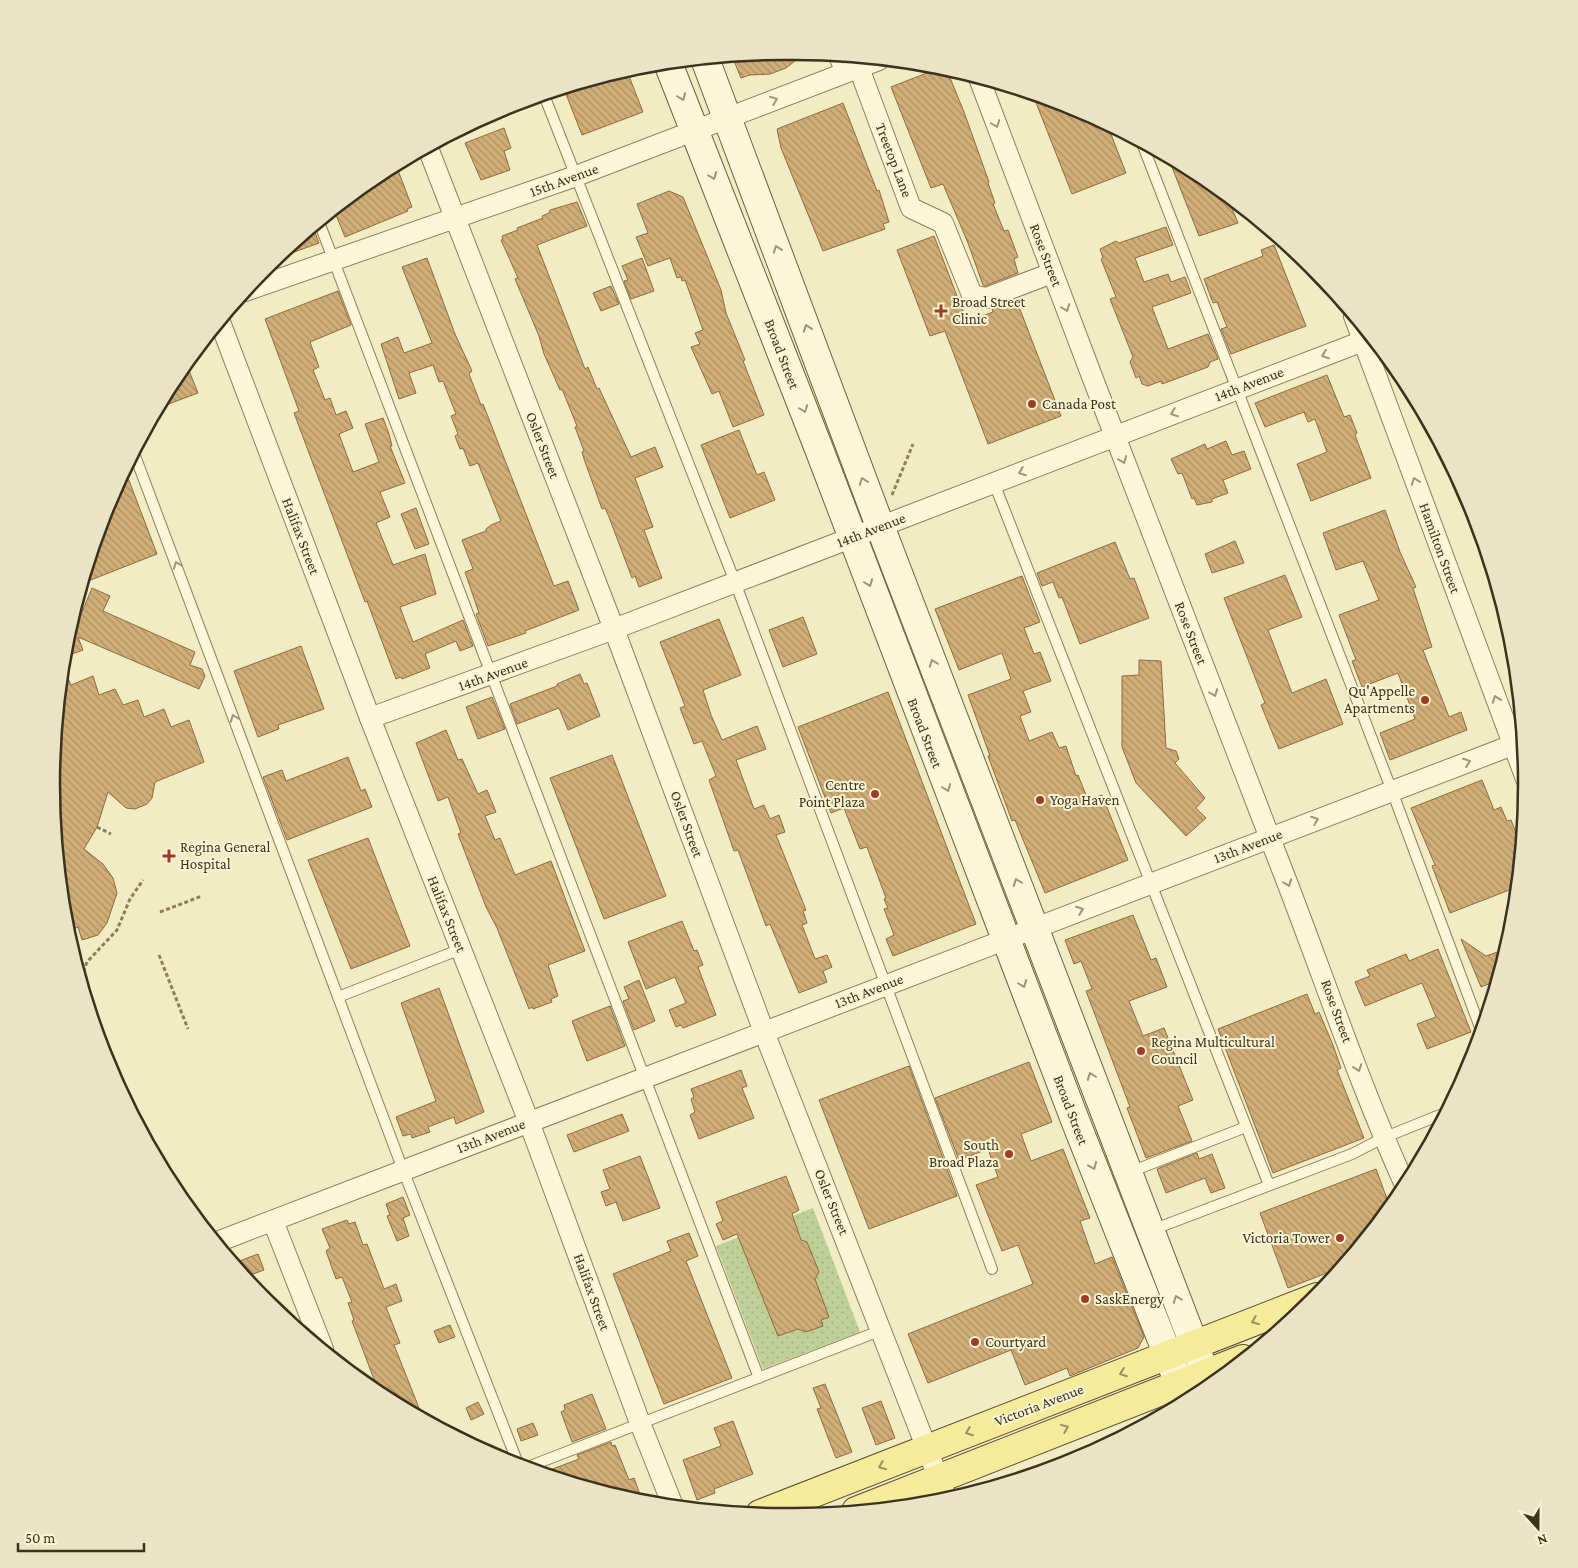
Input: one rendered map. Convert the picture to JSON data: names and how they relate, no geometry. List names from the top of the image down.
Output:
{
  "streets": {
    "main road": ["Broad Street", "Victoria Avenue"],
    "street": [
      "Treetop Lane",
      "15th Avenue",
      "Rose Street",
      "14th Avenue",
      "Osler Street",
      "Halifax Street",
      "Hamilton Street",
      "13th Avenue"
    ]
  },
  "crossings": [
    ["Treetop Lane", "15th Avenue"],
    ["Treetop Lane", "Rose Street"],
    ["15th Avenue", "Broad Street"],
    ["15th Avenue", "Osler Street"],
    ["Rose Street", "14th Avenue"],
    ["Rose Street", "13th Avenue"],
    ["Broad Street", "14th Avenue"],
    ["Broad Street", "13th Avenue"],
    ["Broad Street", "Victoria Avenue"],
    ["14th Avenue", "Osler Street"],
    ["14th Avenue", "Halifax Street"],
    ["Osler Street", "13th Avenue"],
    ["Osler Street", "Victoria Avenue"],
    ["Halifax Street", "13th Avenue"]
  ],
  "one_way": ["Rose Street", "14th Avenue", "Hamilton Street"],
  "places": {
    "health": ["Broad Street Clinic", "Regina General Hospital"],
    "other": [
      "Canada Post",
      "Qu'Appelle Apartments",
      "Centre Point Plaza",
      "Yoga Haven",
      "Regina Multicultural Council",
      "South Broad Plaza",
      "Victoria Tower",
      "SaskEnergy",
      "Courtyard"
    ]
  },
  "scale_bar": "50 m",
  "north": "bottom"
}
